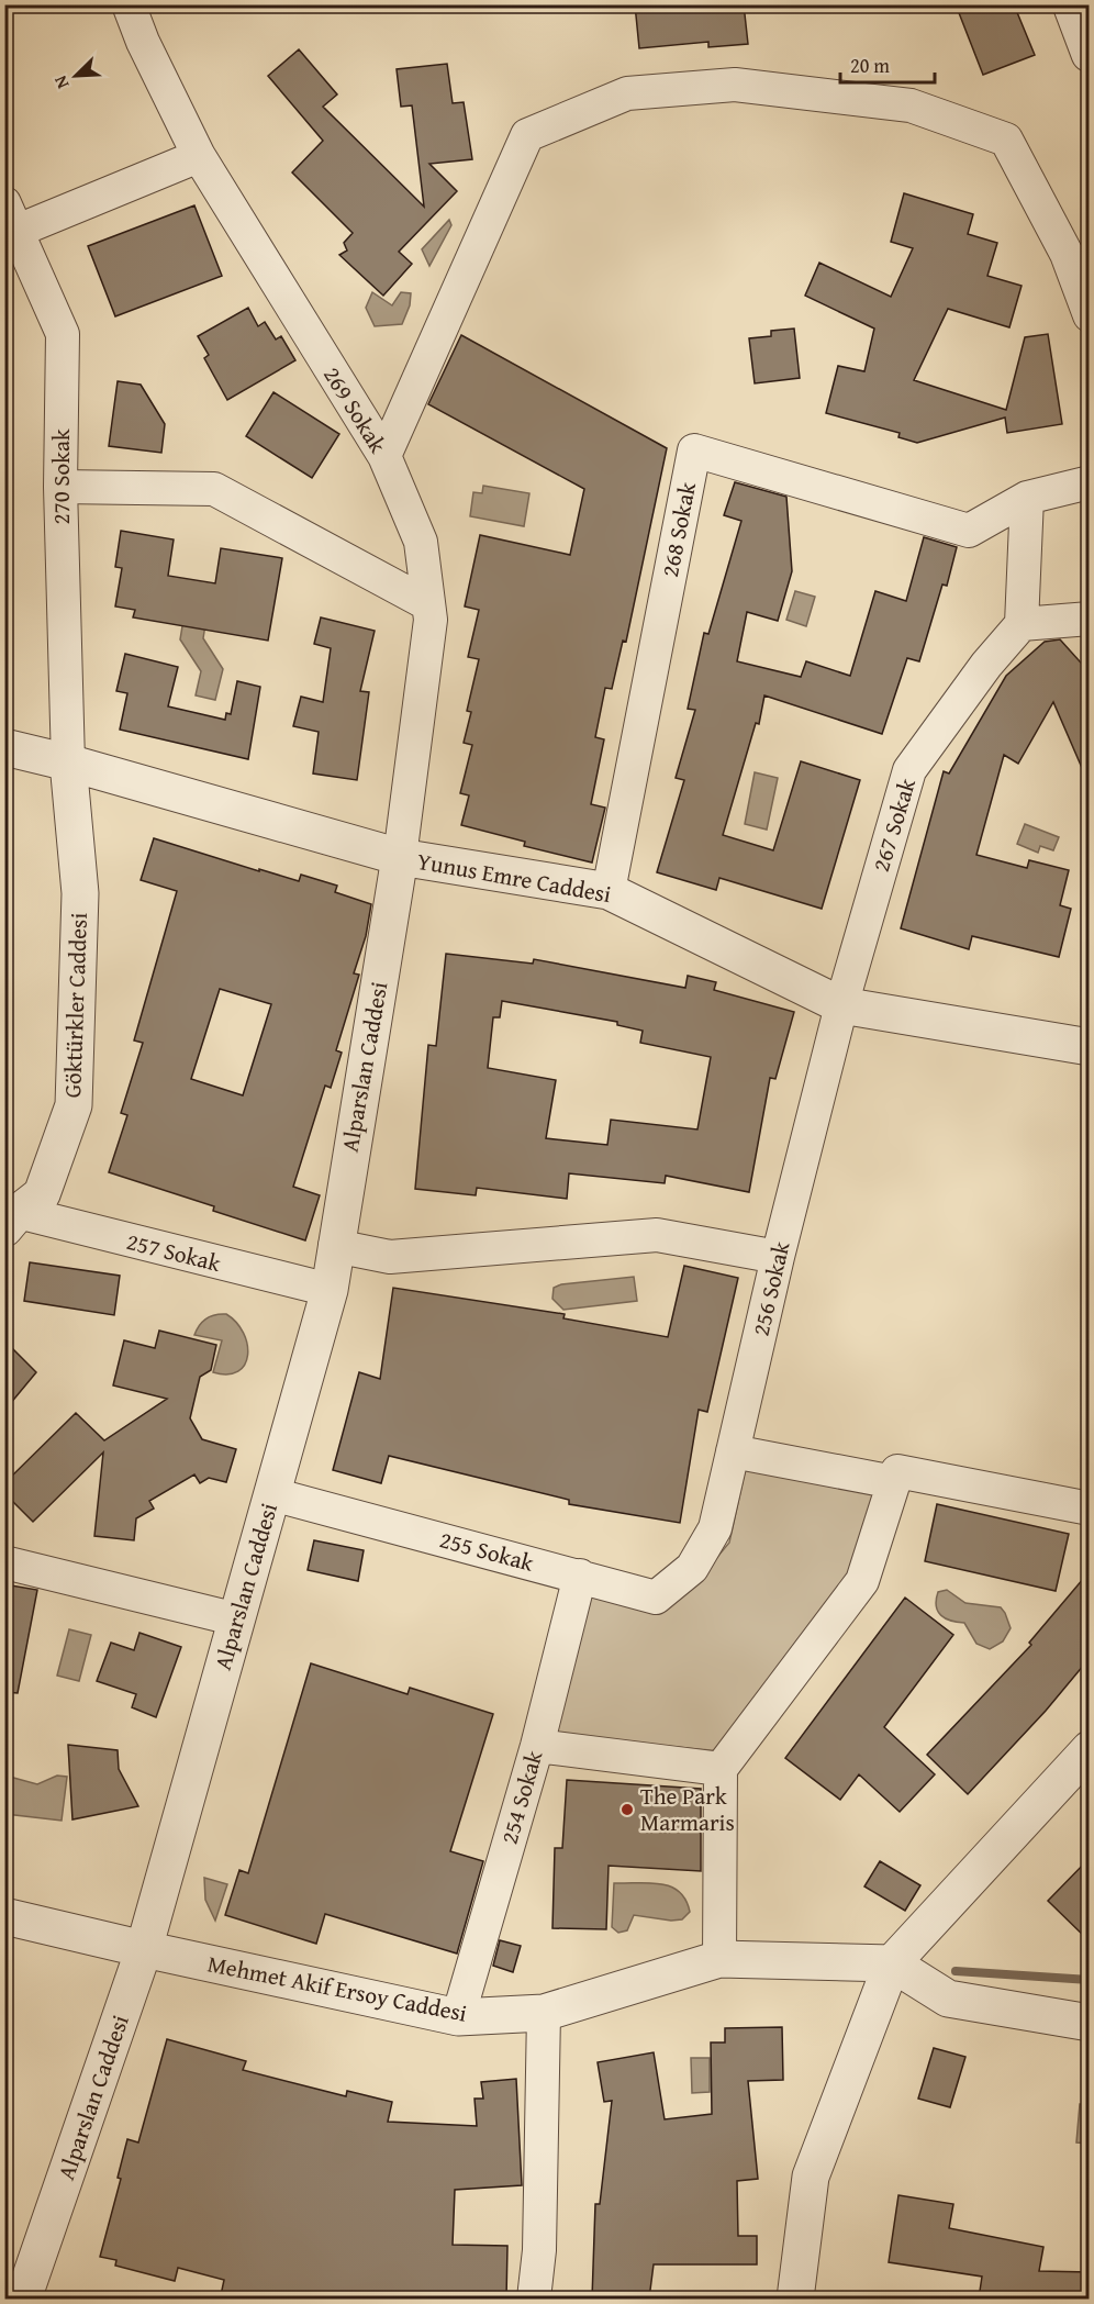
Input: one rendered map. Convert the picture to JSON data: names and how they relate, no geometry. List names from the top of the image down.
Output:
{
  "streets": {
    "street": [
      "269 Sokak",
      "270 Sokak",
      "268 Sokak",
      "267 Sokak",
      "Yunus Emre Caddesi",
      "Göktürkler Caddesi",
      "Alparslan Caddesi",
      "257 Sokak",
      "256 Sokak",
      "255 Sokak",
      "254 Sokak",
      "Mehmet Akif Ersoy Caddesi"
    ]
  },
  "crossings": [
    ["269 Sokak", "Yunus Emre Caddesi"],
    ["269 Sokak", "Alparslan Caddesi"],
    ["270 Sokak", "Yunus Emre Caddesi"],
    ["270 Sokak", "Göktürkler Caddesi"],
    ["268 Sokak", "Yunus Emre Caddesi"],
    ["267 Sokak", "Yunus Emre Caddesi"],
    ["267 Sokak", "256 Sokak"],
    ["Yunus Emre Caddesi", "Göktürkler Caddesi"],
    ["Yunus Emre Caddesi", "Alparslan Caddesi"],
    ["Yunus Emre Caddesi", "256 Sokak"],
    ["Göktürkler Caddesi", "257 Sokak"],
    ["Alparslan Caddesi", "257 Sokak"],
    ["Alparslan Caddesi", "255 Sokak"],
    ["Alparslan Caddesi", "Mehmet Akif Ersoy Caddesi"],
    ["256 Sokak", "255 Sokak"],
    ["255 Sokak", "254 Sokak"],
    ["254 Sokak", "Mehmet Akif Ersoy Caddesi"]
  ],
  "places": ["The Park Marmaris"],
  "scale_bar": "20 m",
  "north": "bottom left"
}
